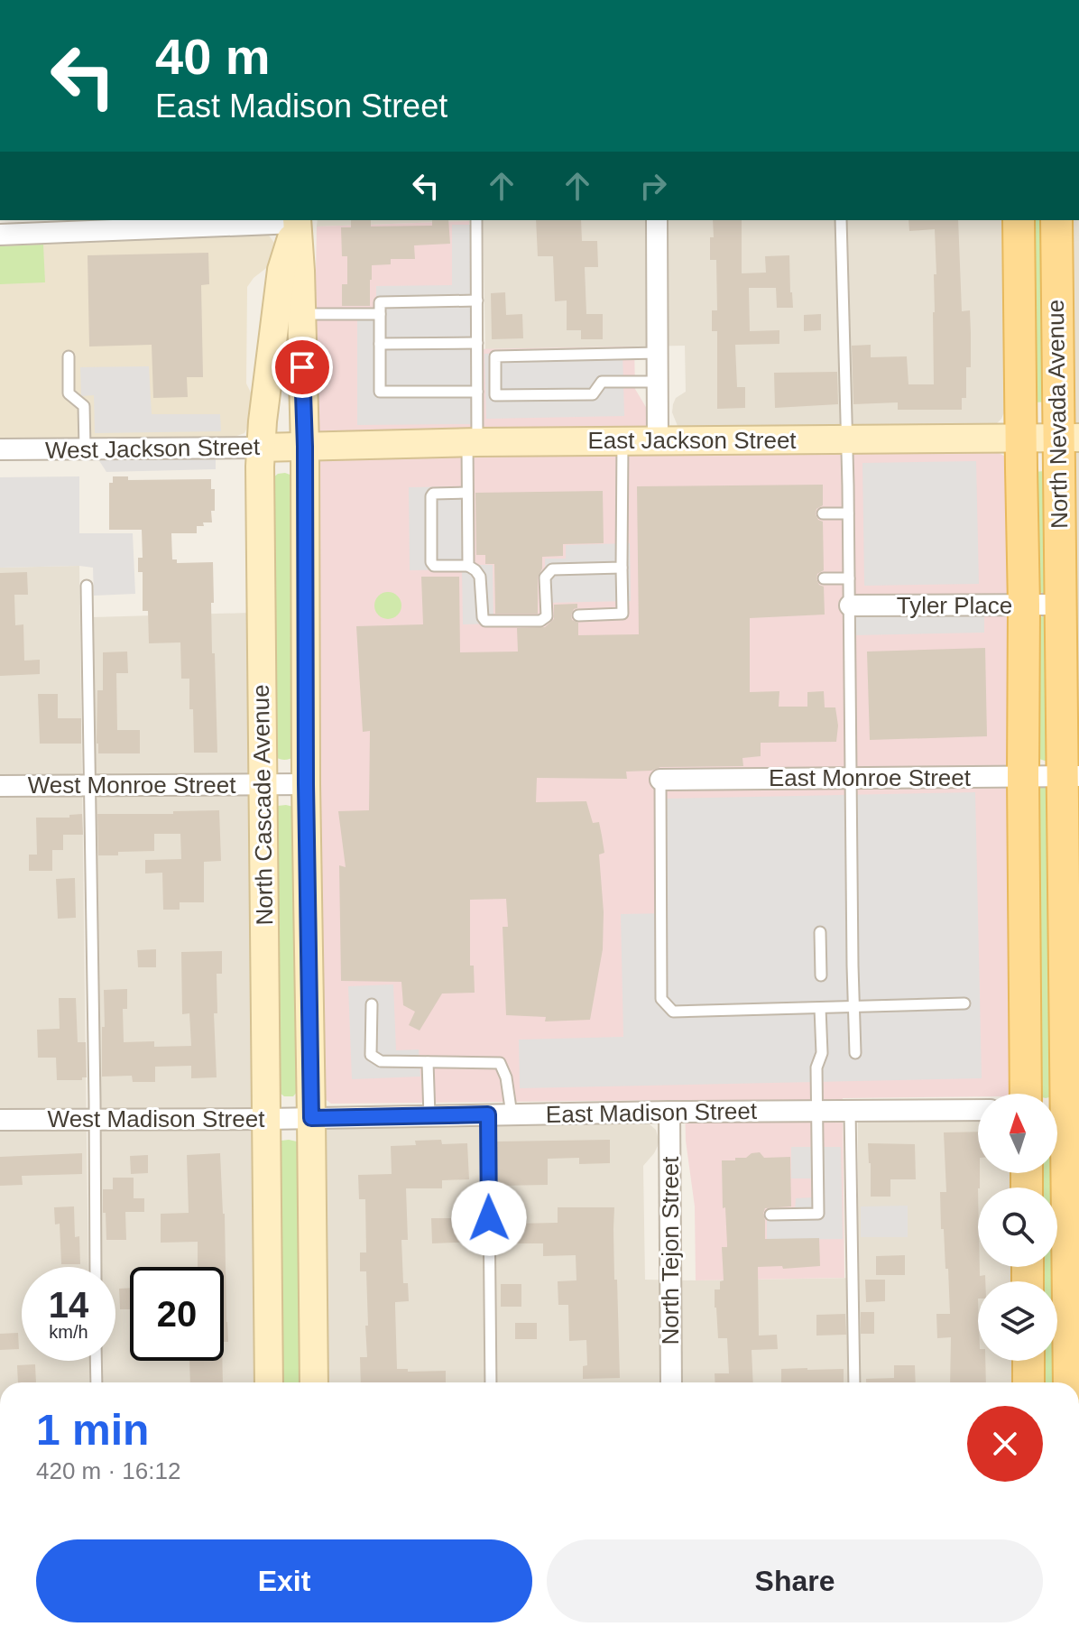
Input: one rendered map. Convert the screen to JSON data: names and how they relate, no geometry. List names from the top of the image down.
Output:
{
  "streets": {
    "main road": [
      "North Nevada Avenue",
      "East Jackson Street",
      "West Jackson Street",
      "North Cascade Avenue"
    ],
    "street": [
      "Tyler Place",
      "East Monroe Street",
      "West Monroe Street",
      "East Madison Street",
      "West Madison Street",
      "North Tejon Street"
    ]
  },
  "crossings": [
    ["North Nevada Avenue", "East Jackson Street"],
    ["North Nevada Avenue", "Tyler Place"],
    ["North Nevada Avenue", "East Monroe Street"],
    ["East Jackson Street", "West Jackson Street"],
    ["East Jackson Street", "North Cascade Avenue"],
    ["West Jackson Street", "North Cascade Avenue"],
    ["West Monroe Street", "North Cascade Avenue"],
    ["North Cascade Avenue", "East Madison Street"],
    ["North Cascade Avenue", "West Madison Street"],
    ["East Madison Street", "West Madison Street"],
    ["East Madison Street", "North Tejon Street"]
  ],
  "north": "top",
  "page": {
    "turn": ["40 m", "East Madison Street"],
    "speed": "14 km/h",
    "limit": "20",
    "heading": ["1 min", "420 m · 16:12"],
    "buttons": ["Exit", "Share"]
  }
}
